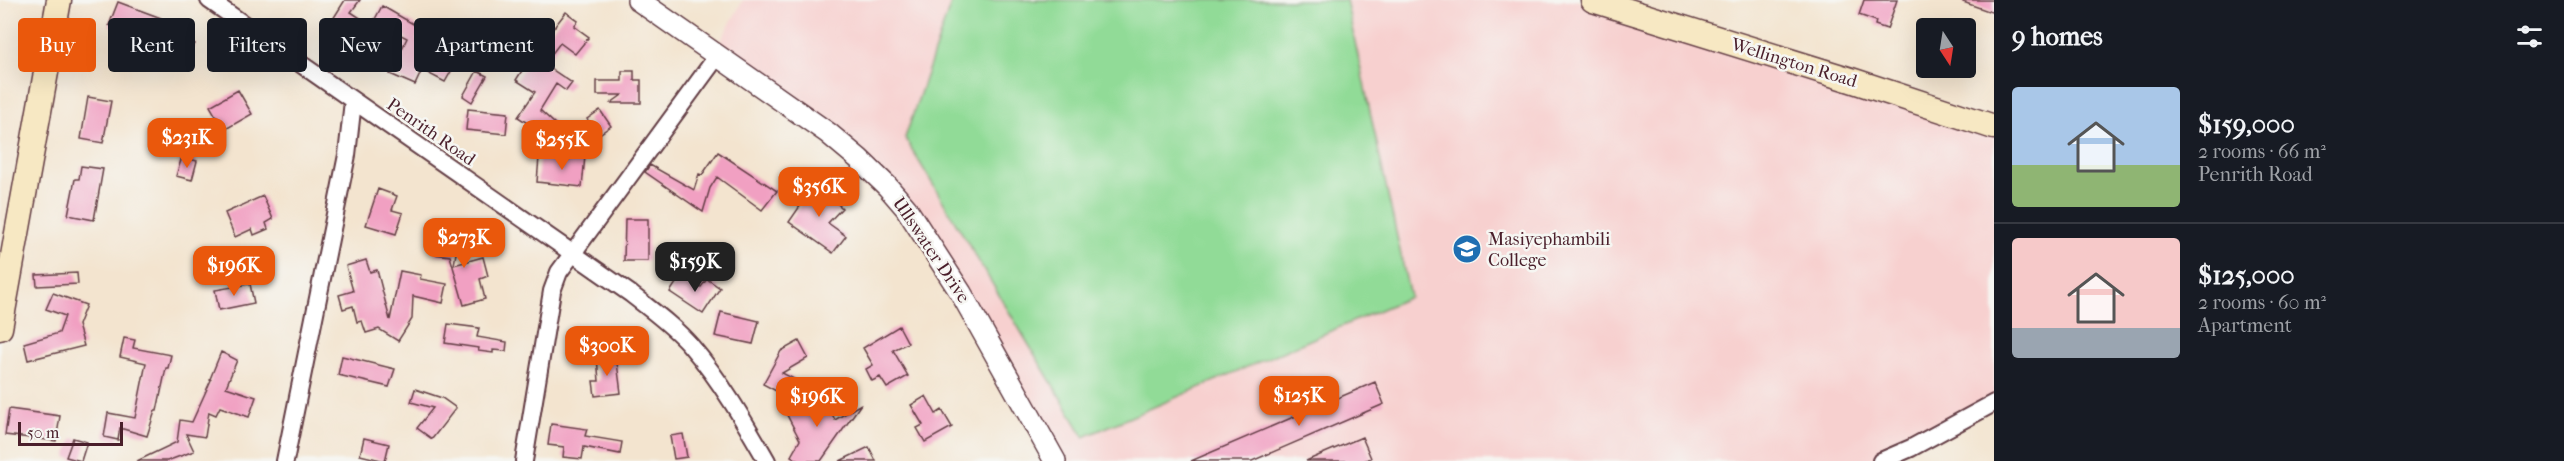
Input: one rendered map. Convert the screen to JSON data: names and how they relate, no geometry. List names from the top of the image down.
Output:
{
  "streets": {
    "main road": ["Wellington Road"],
    "street": ["Penrith Road", "Ullswater Drive"]
  },
  "places": {
    "school or university": ["Masiyephambili College"]
  },
  "scale_bar": "50 m",
  "north": "bottom",
  "page": {
    "heading": "9 homes",
    "chip": [
      "Buy",
      "Rent",
      "Filters",
      "New",
      "Apartment"
    ],
    "list": [
      {
        "name": "$159,000",
        "note": "2 rooms · 66 m² · Penrith Road"
      },
      {
        "name": "$125,000",
        "note": "2 rooms · 60 m² · Apartment"
      }
    ],
    "price": [
      "$231K",
      "$255K",
      "$356K",
      "$273K",
      "$159K",
      "$196K",
      "$300K",
      "$125K",
      "$196K"
    ],
    "scale": "50 m"
  }
}
